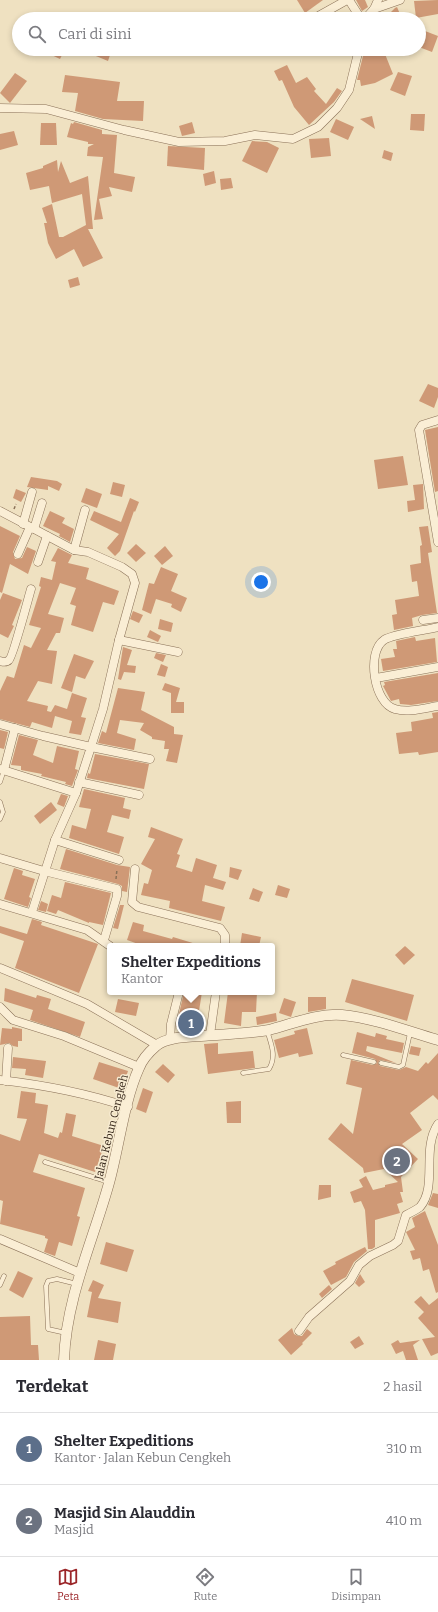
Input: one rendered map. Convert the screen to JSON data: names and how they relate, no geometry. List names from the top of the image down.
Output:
{
  "streets": {
    "street": ["Jalan Kebun Cengkeh"]
  },
  "page": {
    "search": "Cari di sini",
    "popup": ["Shelter Expeditions", "Kantor"],
    "pins": ["1", "2"],
    "heading": ["Terdekat", "2 hasil"],
    "list": [
      {
        "mark": "1",
        "name": "Shelter Expeditions",
        "note": "Kantor · Jalan Kebun Cengkeh",
        "value": "310 m"
      },
      {
        "mark": "2",
        "name": "Masjid Sin Alauddin",
        "note": "Masjid",
        "value": "410 m"
      }
    ],
    "nav": ["Peta", "Rute", "Disimpan"]
  }
}
